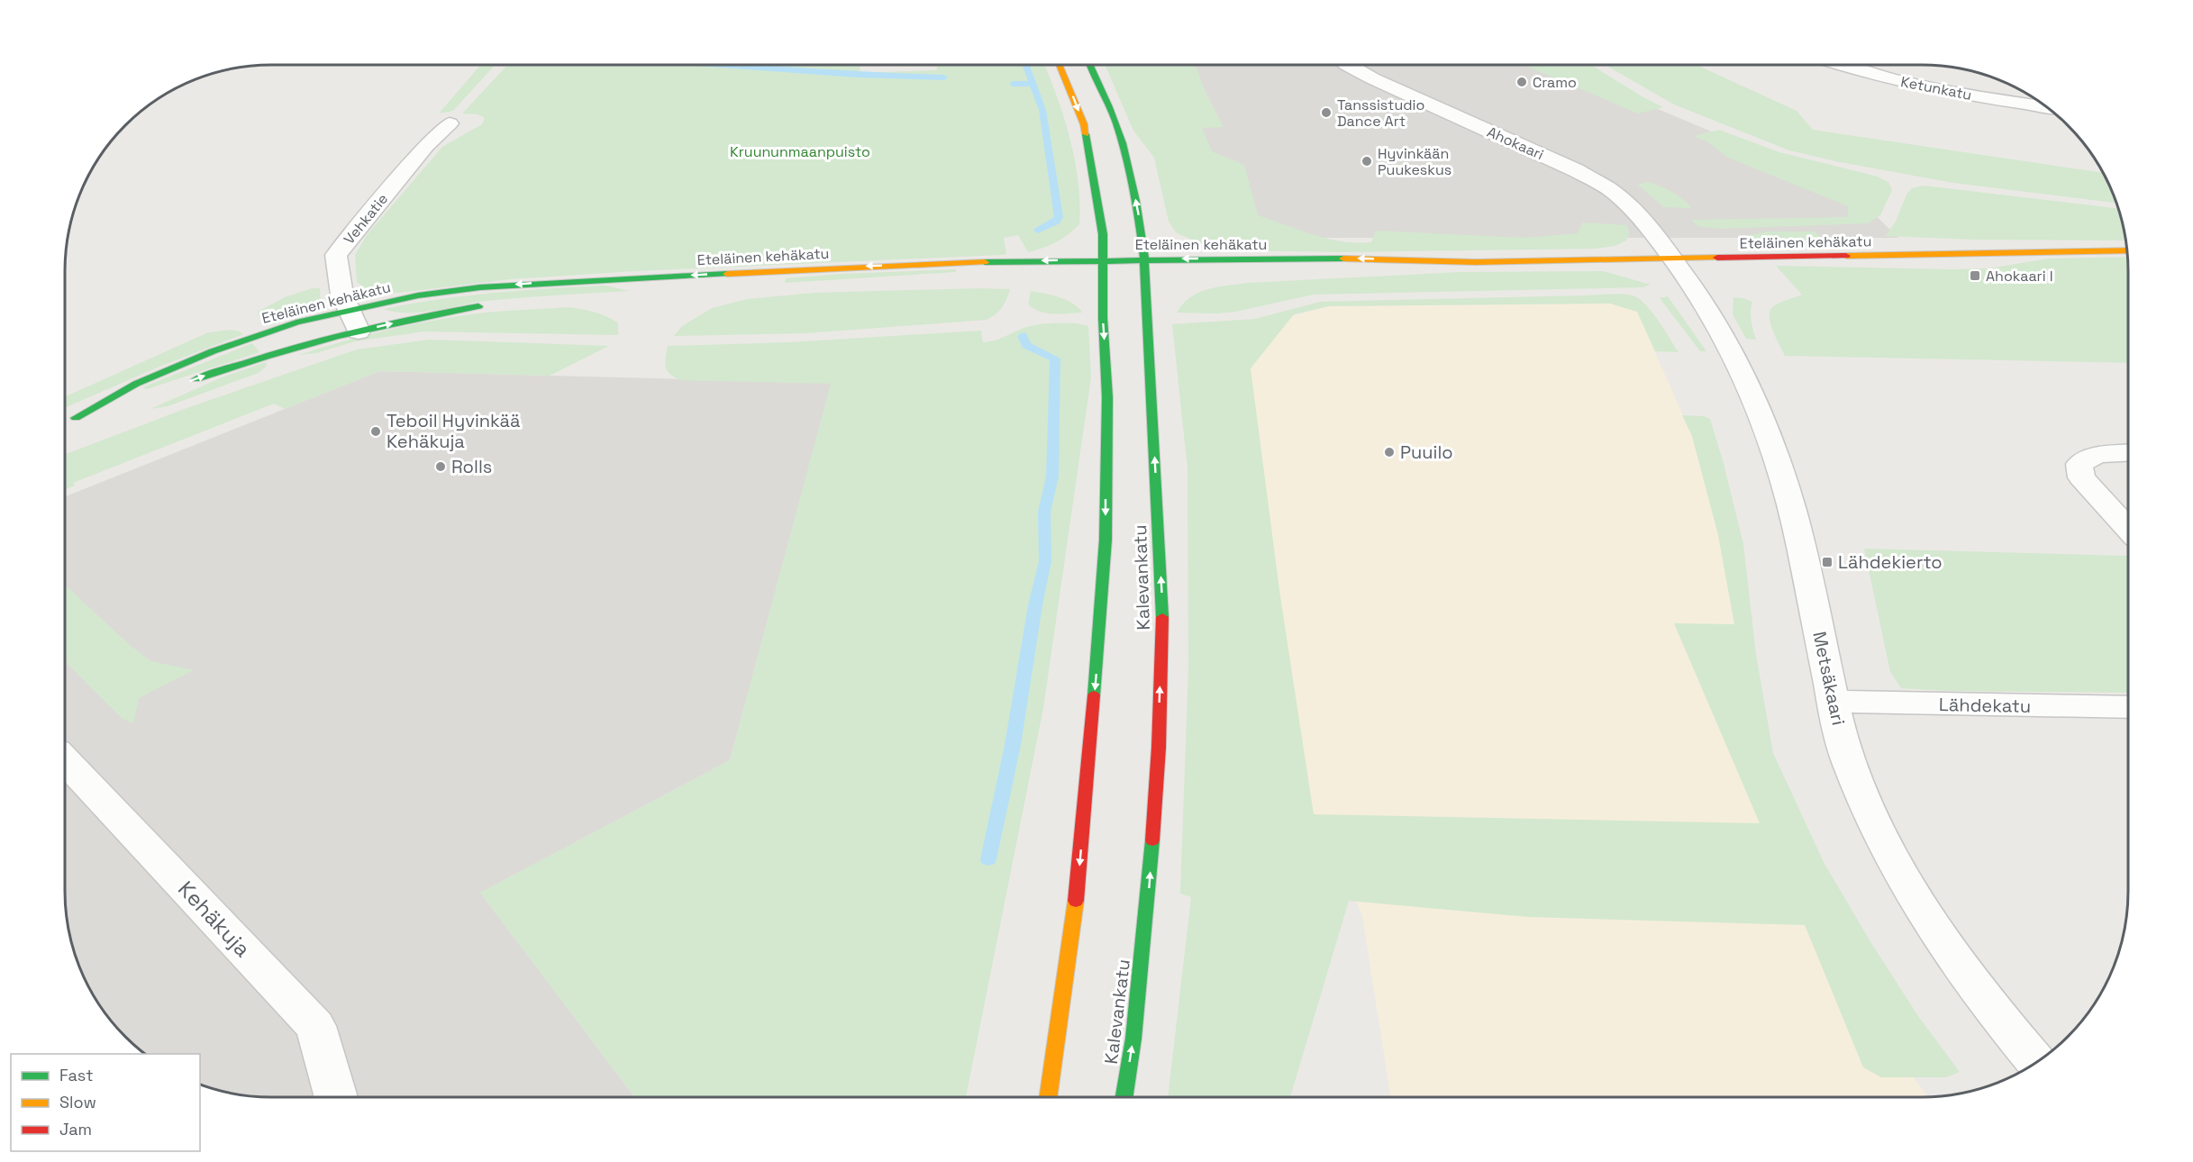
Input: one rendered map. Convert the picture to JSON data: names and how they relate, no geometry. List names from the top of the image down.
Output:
{
  "streets": {
    "main road": ["Eteläinen kehäkatu", "Kalevankatu"],
    "street": [
      "Ketunkatu",
      "Ahokaari",
      "Vehkatie",
      "Metsäkaari",
      "Lähdekatu",
      "Kehäkuja"
    ]
  },
  "crossings": [
    ["Ahokaari", "Eteläinen kehäkatu"],
    ["Ahokaari", "Metsäkaari"],
    ["Vehkatie", "Eteläinen kehäkatu"],
    ["Eteläinen kehäkatu", "Kalevankatu"],
    ["Eteläinen kehäkatu", "Metsäkaari"],
    ["Metsäkaari", "Lähdekatu"]
  ],
  "one_way": ["Eteläinen kehäkatu"],
  "parks": ["Kruununmaanpuisto"],
  "places": {
    "other": [
      "Cramo",
      "Tanssistudio Dance Art",
      "Hyvinkään Puukeskus",
      "Teboil Hyvinkää Kehäkuja",
      "Puuilo",
      "Rolls"
    ],
    "transit": ["Ahokaari I", "Lähdekierto"]
  },
  "legend": ["Fast", "Slow", "Jam"]
}
